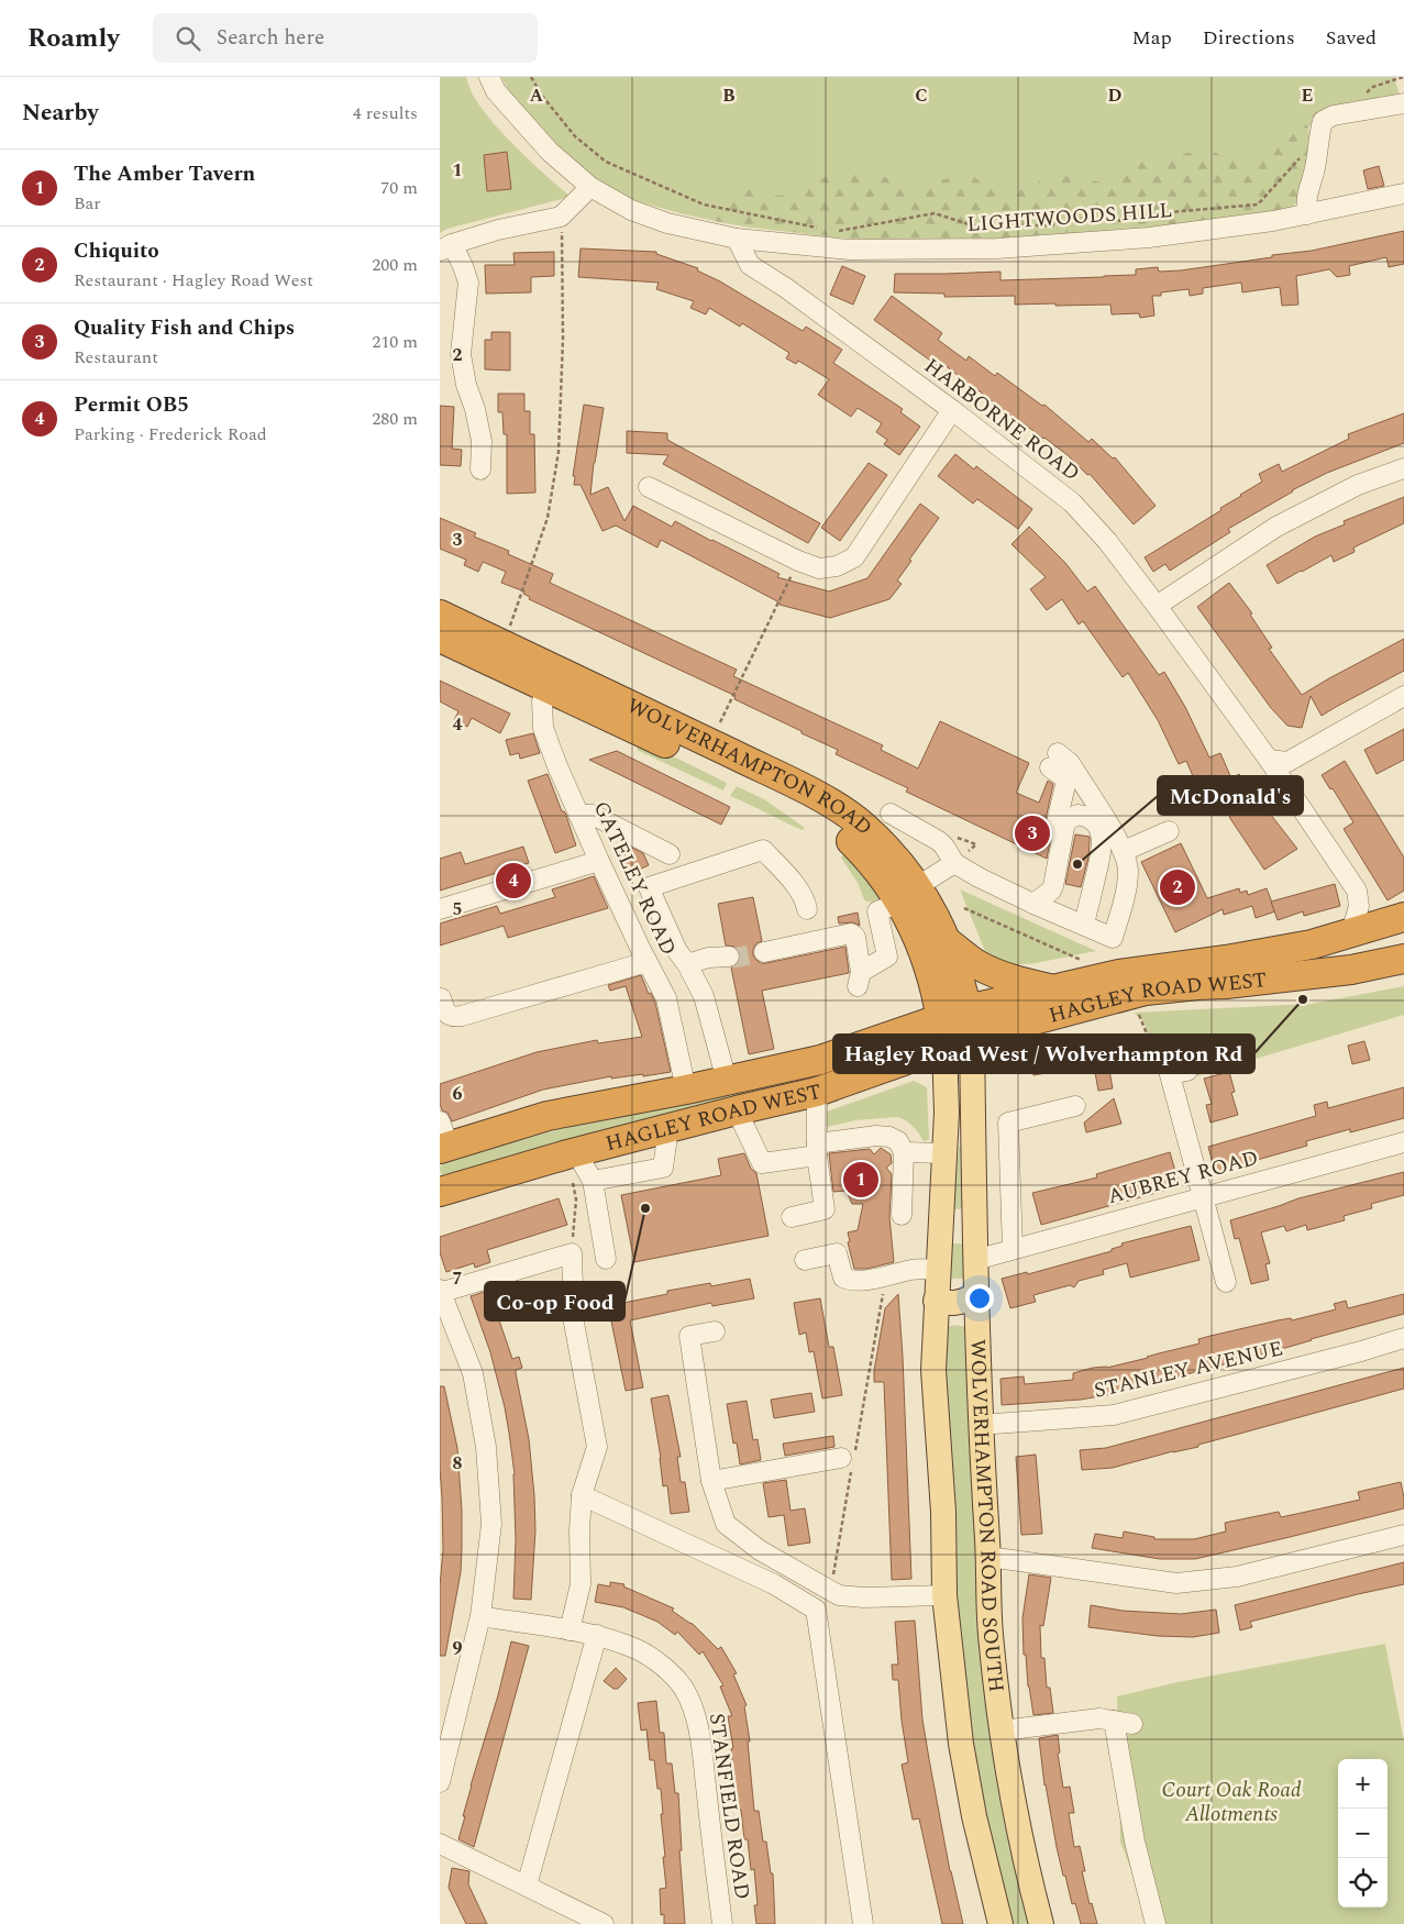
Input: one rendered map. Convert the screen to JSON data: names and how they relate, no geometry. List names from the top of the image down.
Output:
{
  "streets": {
    "highway": ["WOLVERHAMPTON ROAD", "HAGLEY ROAD WEST"],
    "main road": ["WOLVERHAMPTON ROAD SOUTH"],
    "street": [
      "LIGHTWOODS HILL",
      "HARBORNE ROAD",
      "GATELEY ROAD",
      "AUBREY ROAD",
      "STANLEY AVENUE",
      "STANFIELD ROAD"
    ]
  },
  "crossings": [
    ["LIGHTWOODS HILL", "HARBORNE ROAD"],
    ["HARBORNE ROAD", "HAGLEY ROAD WEST"],
    ["WOLVERHAMPTON ROAD", "GATELEY ROAD"],
    ["WOLVERHAMPTON ROAD", "HAGLEY ROAD WEST"],
    ["GATELEY ROAD", "HAGLEY ROAD WEST"],
    ["HAGLEY ROAD WEST", "WOLVERHAMPTON ROAD SOUTH"],
    ["AUBREY ROAD", "WOLVERHAMPTON ROAD SOUTH"],
    ["STANLEY AVENUE", "WOLVERHAMPTON ROAD SOUTH"]
  ],
  "parks": ["Court Oak Road Allotments"],
  "places": ["McDonald's", "Hagley Road West / Wolverhampton Rd", "Co-op Food"],
  "page": {
    "header": "Roamly",
    "search": "Search here",
    "nav": ["Map", "Directions", "Saved"],
    "heading": ["Nearby", "4 results"],
    "list": [
      {
        "mark": "1",
        "name": "The Amber Tavern",
        "note": "Bar",
        "value": "70 m"
      },
      {
        "mark": "2",
        "name": "Chiquito",
        "note": "Restaurant · Hagley Road West",
        "value": "200 m"
      },
      {
        "mark": "3",
        "name": "Quality Fish and Chips",
        "note": "Restaurant",
        "value": "210 m"
      },
      {
        "mark": "4",
        "name": "Permit OB5",
        "note": "Parking · Frederick Road",
        "value": "280 m"
      }
    ],
    "pins": [
      "3",
      "4",
      "2",
      "1"
    ],
    "map_buttons": ["+", "−"]
  },
  "grid": {
    "columns": [
      "A",
      "B",
      "C",
      "D",
      "E"
    ],
    "rows": [
      "1",
      "2",
      "3",
      "4",
      "5",
      "6",
      "7",
      "8",
      "9"
    ]
  }
}
